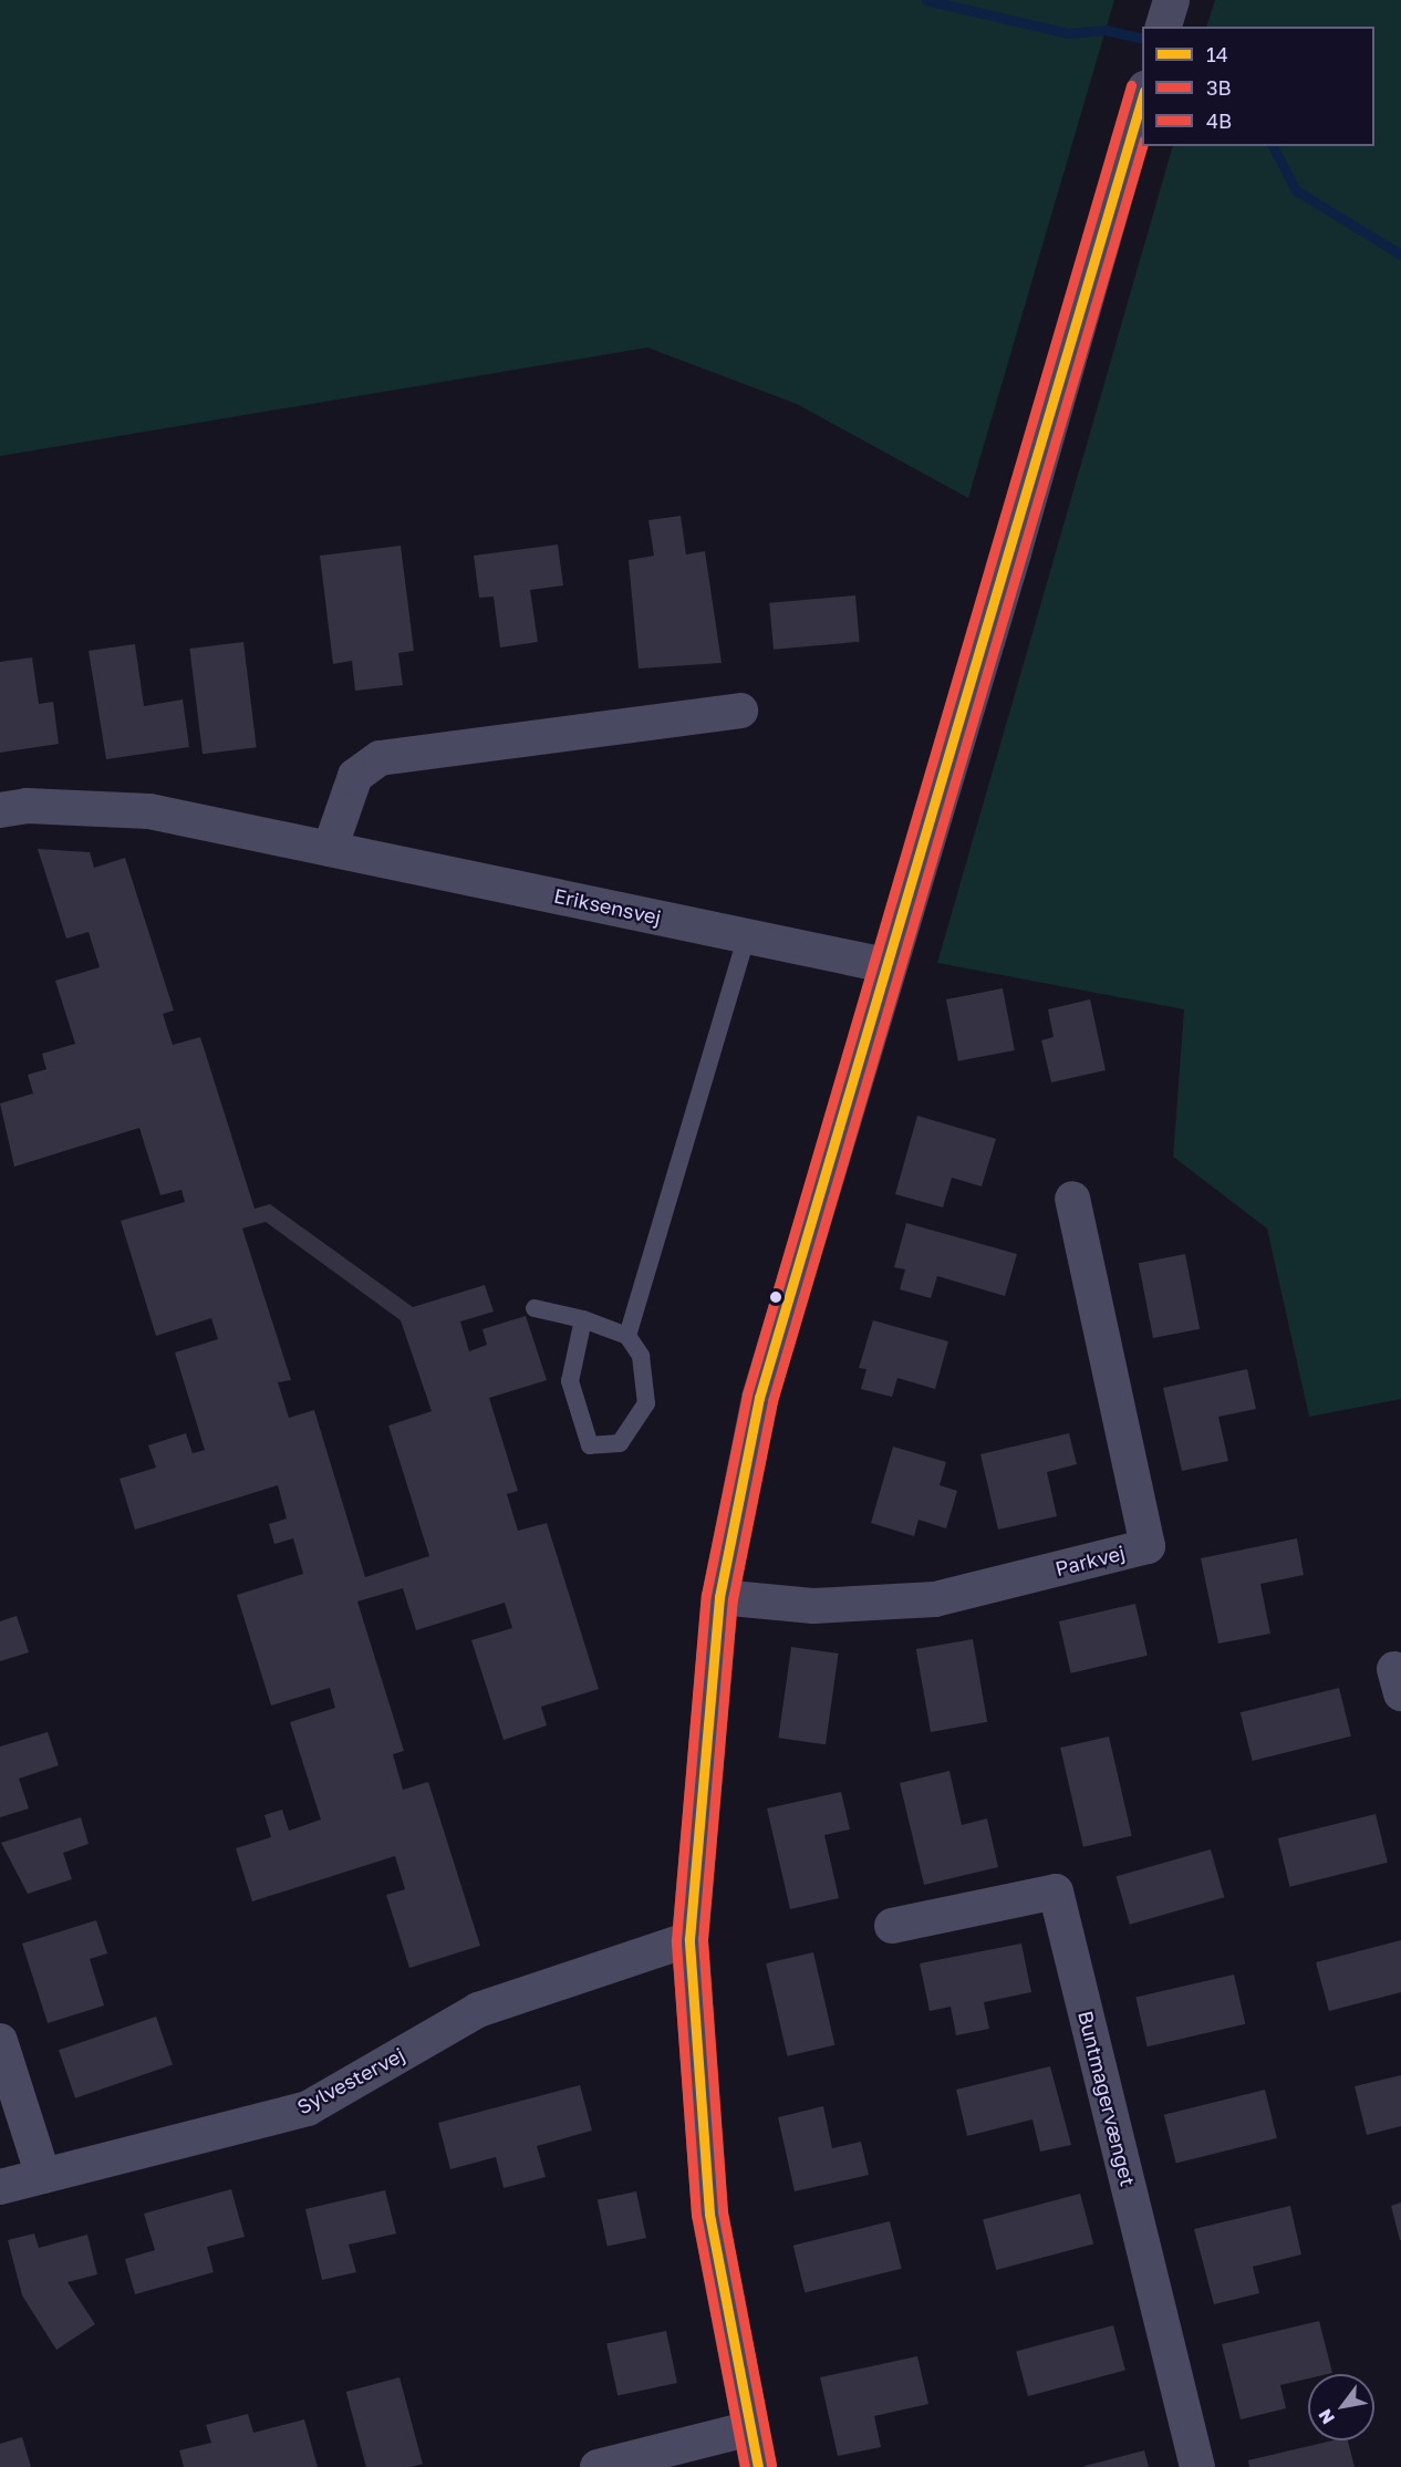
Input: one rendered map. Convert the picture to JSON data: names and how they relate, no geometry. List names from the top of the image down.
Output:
{
  "streets": {
    "street": [
      "Eriksensvej",
      "Parkvej",
      "Sylvestervej",
      "Buntmagervænget"
    ]
  },
  "lines": ["transit line 4B", "transit line 14", "transit line 3B"],
  "legend": ["14", "3B", "4B"],
  "north": "bottom left"
}
